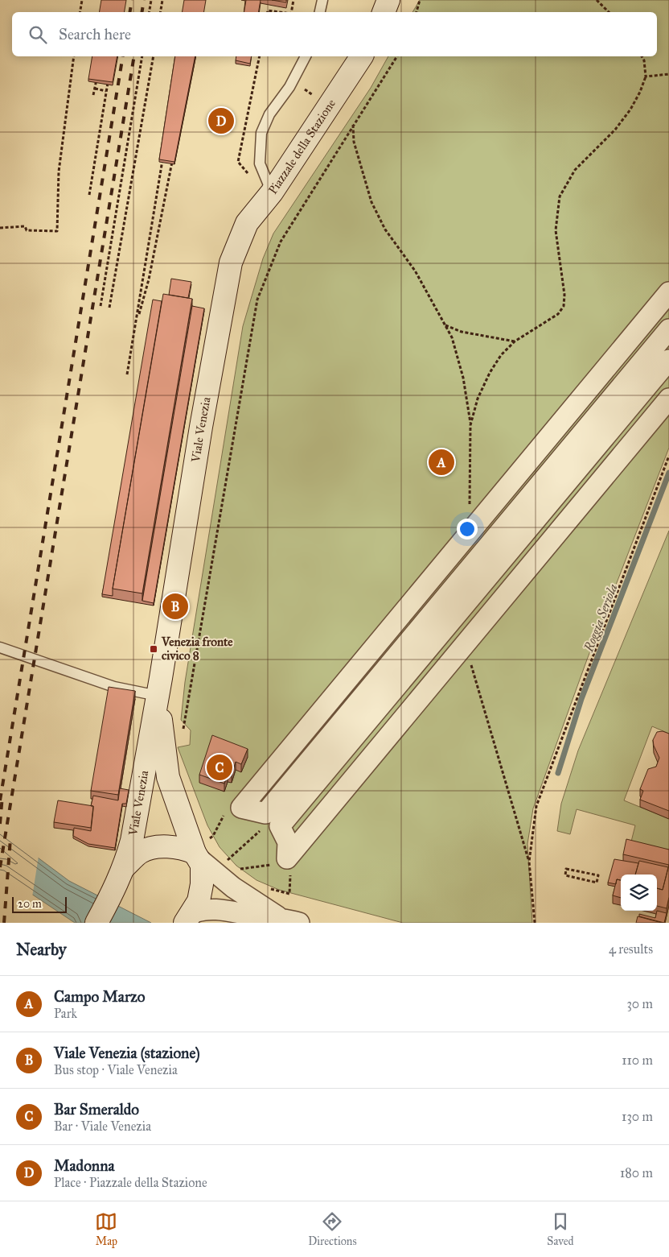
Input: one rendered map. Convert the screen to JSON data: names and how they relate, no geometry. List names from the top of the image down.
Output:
{
  "streets": {
    "main road": ["Piazzale della Stazione", "Viale Venezia"]
  },
  "crossings": [
    ["Piazzale della Stazione", "Viale Venezia"]
  ],
  "water": ["Roggia Seriola"],
  "places": {
    "transit": ["Venezia fronte civico 8"]
  },
  "scale_bar": "20 m",
  "page": {
    "search": "Search here",
    "pins": [
      "D",
      "A",
      "B",
      "C"
    ],
    "scale": "20 m",
    "heading": ["Nearby", "4 results"],
    "list": [
      {
        "mark": "A",
        "name": "Campo Marzo",
        "note": "Park",
        "value": "30 m"
      },
      {
        "mark": "B",
        "name": "Viale Venezia (stazione)",
        "note": "Bus stop · Viale Venezia",
        "value": "110 m"
      },
      {
        "mark": "C",
        "name": "Bar Smeraldo",
        "note": "Bar · Viale Venezia",
        "value": "130 m"
      },
      {
        "mark": "D",
        "name": "Madonna",
        "note": "Place · Piazzale della Stazione",
        "value": "180 m"
      }
    ],
    "nav": ["Map", "Directions", "Saved"]
  }
}
